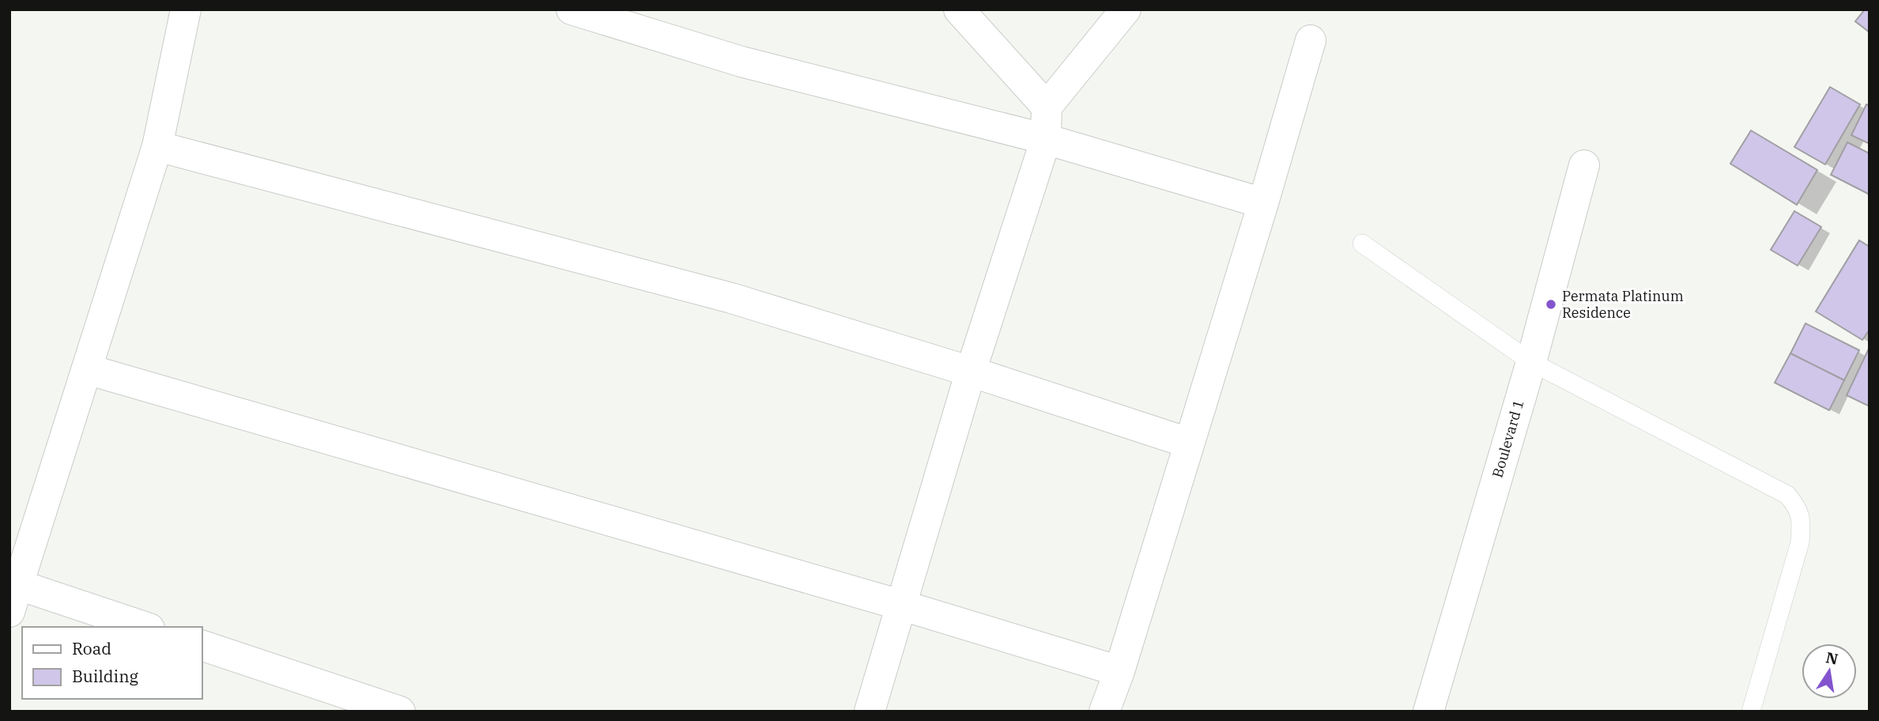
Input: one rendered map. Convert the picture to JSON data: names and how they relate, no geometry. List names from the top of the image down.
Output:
{
  "streets": {
    "street": ["Boulevard 1"]
  },
  "places": ["Permata Platinum Residence"],
  "legend": ["Road", "Building"],
  "north": "top"
}
